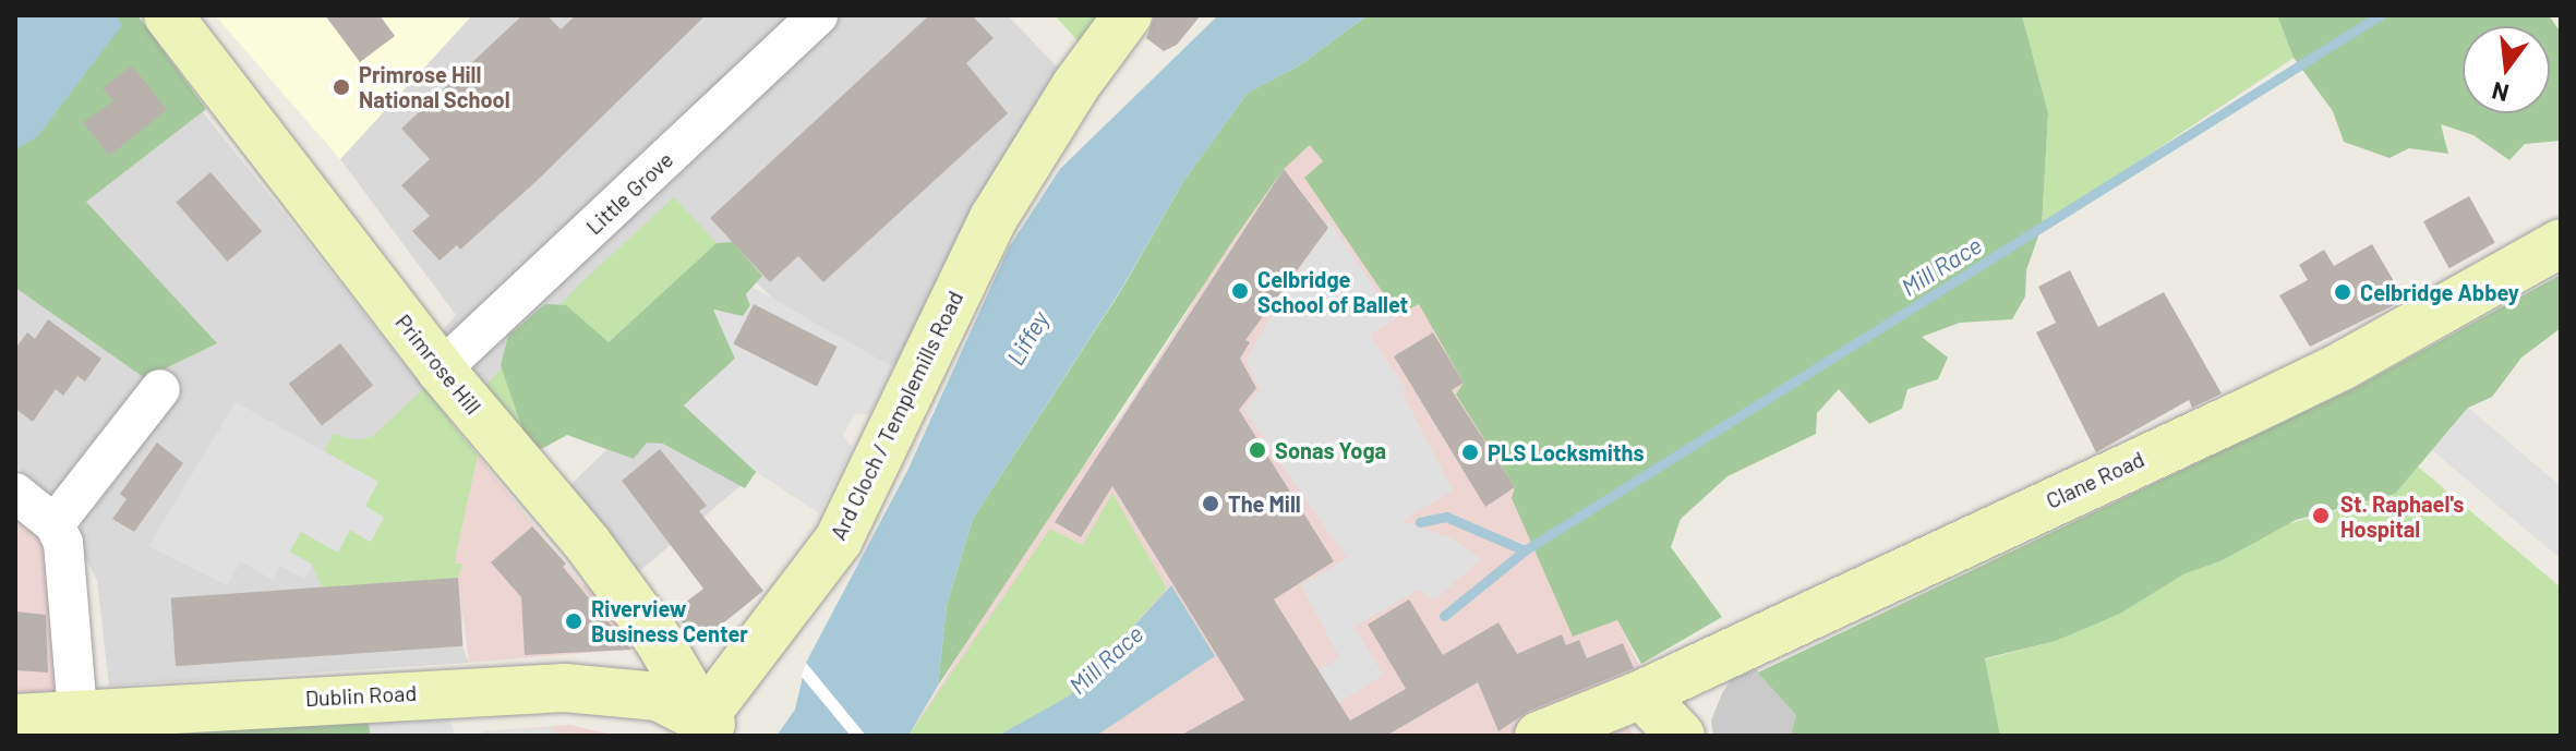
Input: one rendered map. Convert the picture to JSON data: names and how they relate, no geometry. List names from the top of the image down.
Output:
{
  "streets": {
    "main road": [
      "Primrose Hill",
      "Ard Cloch / Templemills Road",
      "Clane Road",
      "Dublin Road"
    ],
    "street": ["Little Grove"]
  },
  "crossings": [
    ["Little Grove", "Primrose Hill"],
    ["Primrose Hill", "Ard Cloch / Templemills Road"],
    ["Primrose Hill", "Dublin Road"],
    ["Ard Cloch / Templemills Road", "Dublin Road"]
  ],
  "water": ["Mill Race", "Liffey"],
  "places": [
    "Primrose Hill National School",
    "Celbridge School of Ballet",
    "Celbridge Abbey",
    "Sonas Yoga",
    "PLS Locksmiths",
    "The Mill",
    "St. Raphael's Hospital",
    "Riverview Business Center"
  ],
  "north": "bottom"
}
